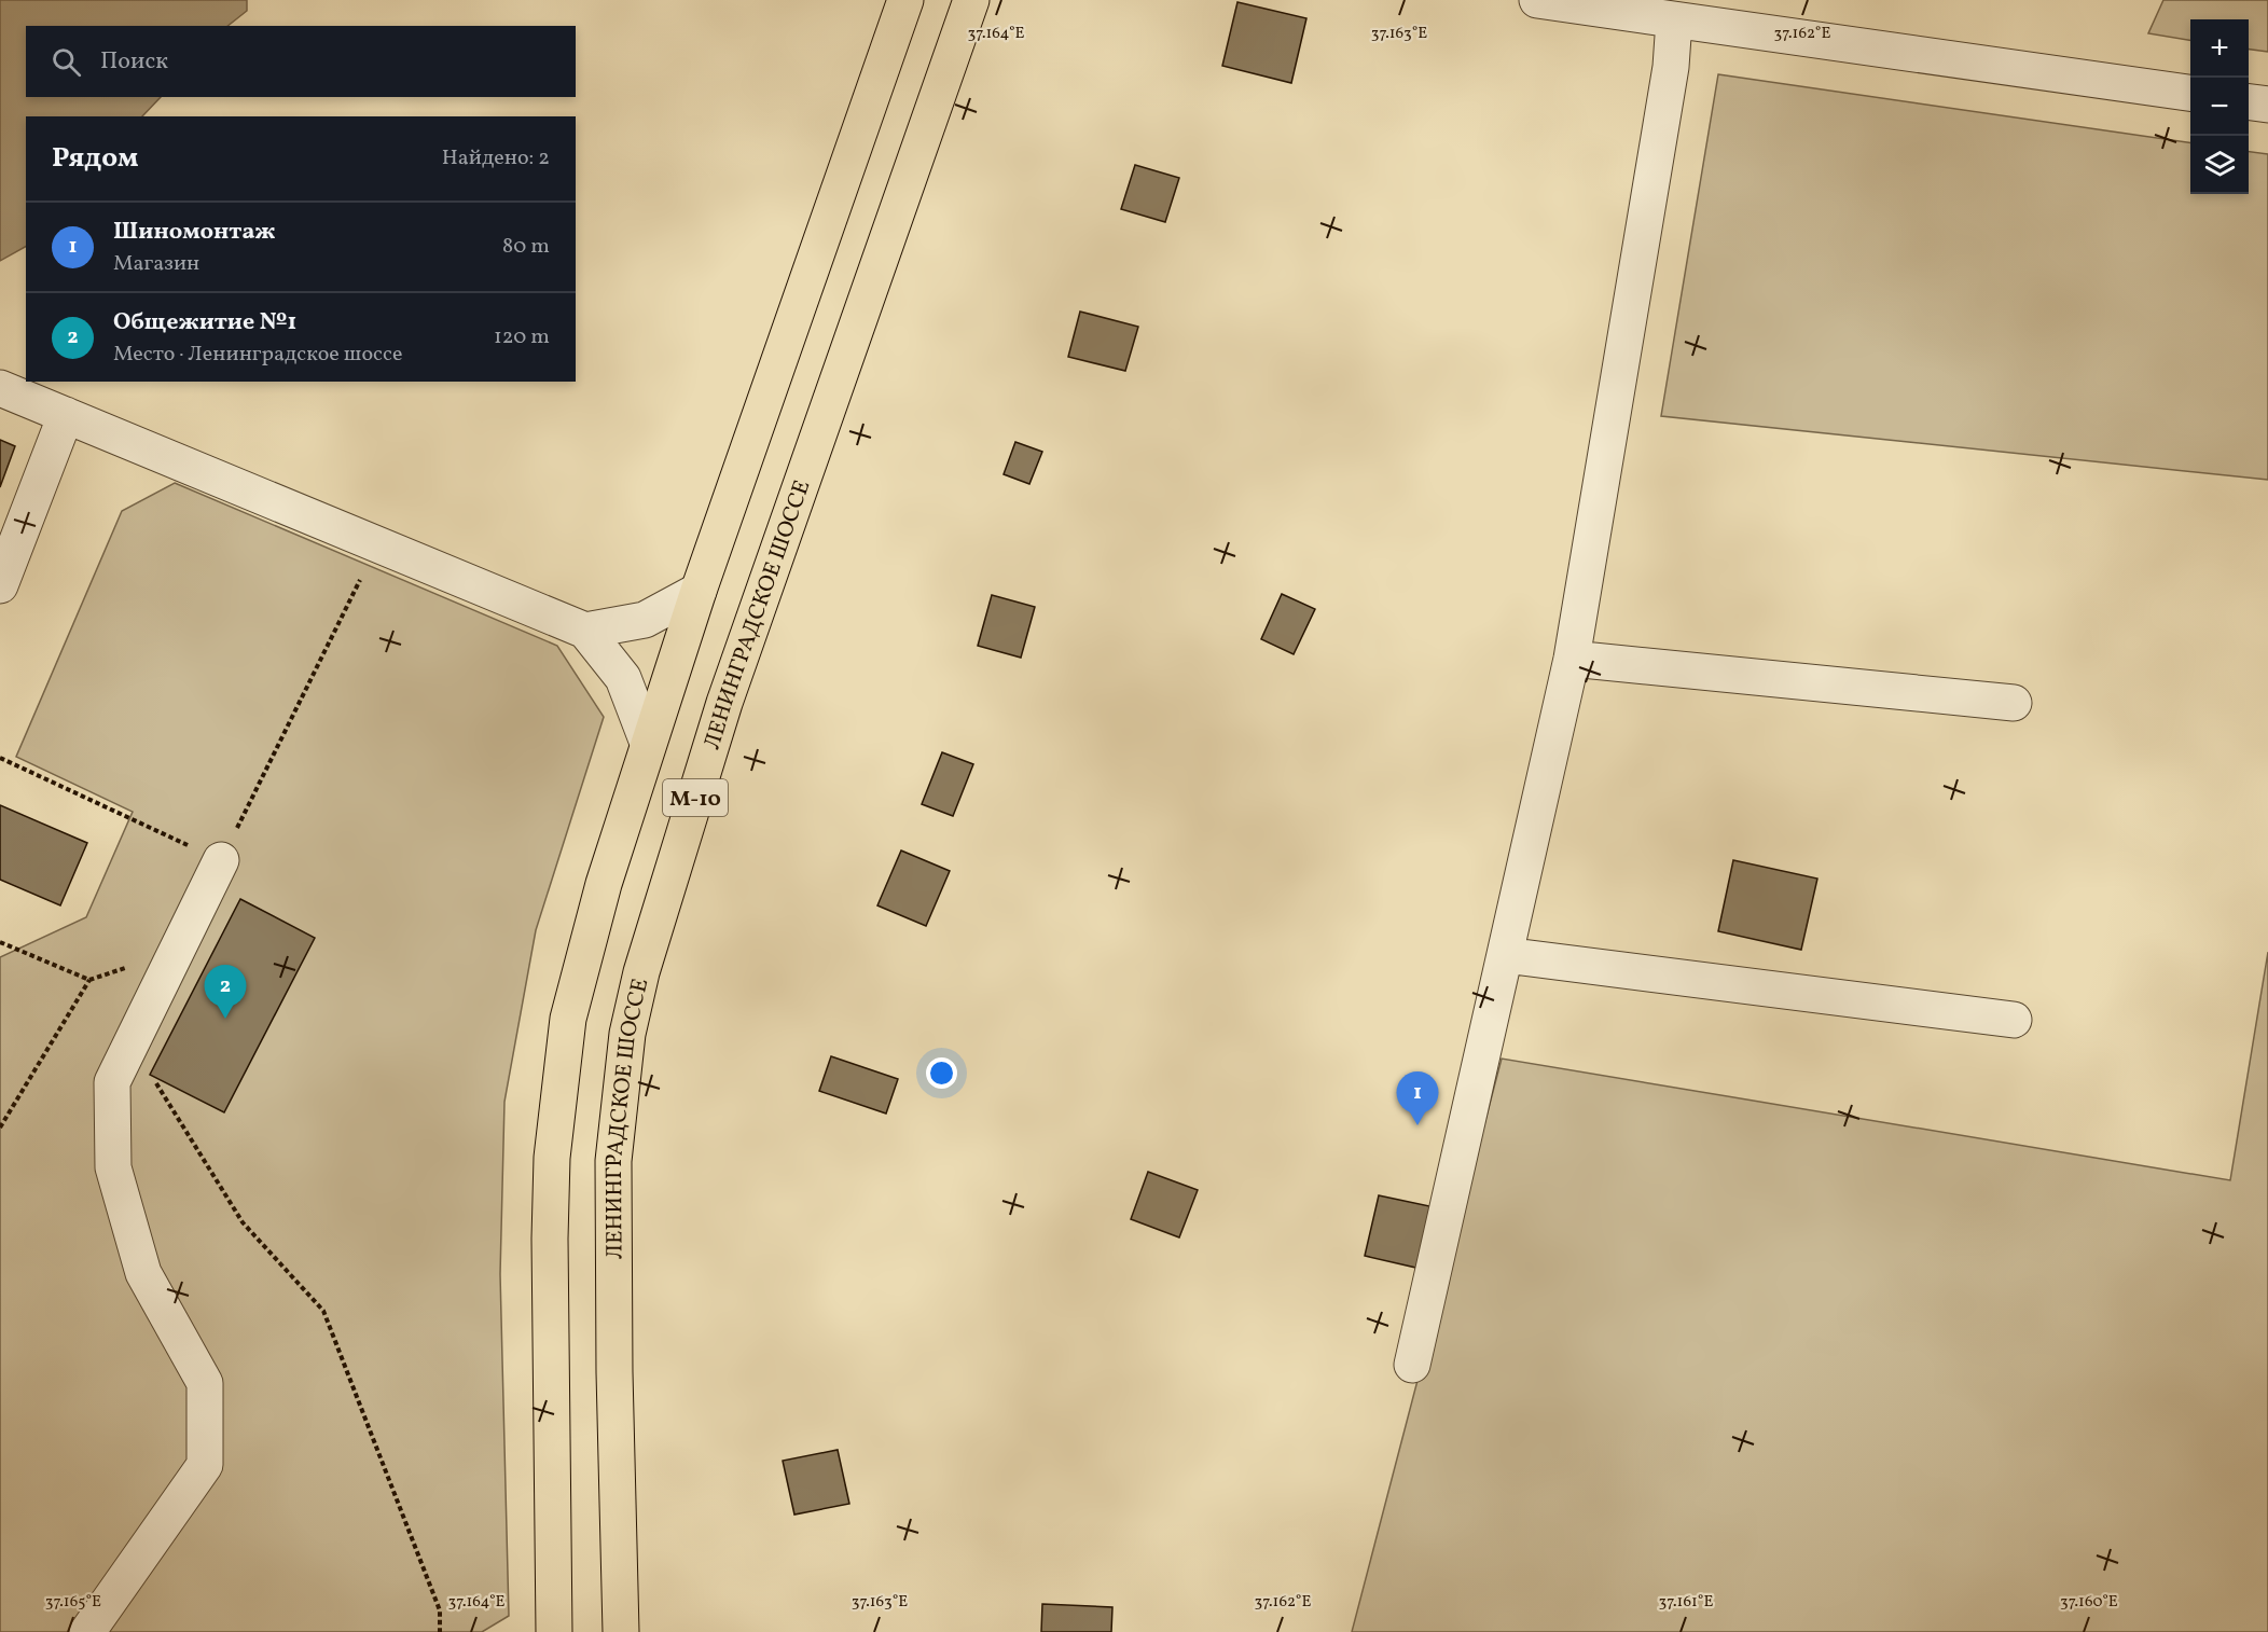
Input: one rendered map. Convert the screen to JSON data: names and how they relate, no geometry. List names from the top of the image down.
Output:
{
  "streets": {
    "highway": ["ЛЕНИНГРАДСКОЕ ШОССЕ", "М-10"]
  },
  "page": {
    "map_buttons": ["+", "−"],
    "search": "Поиск",
    "heading": ["Рядом", "Найдено: 2"],
    "list": [
      {
        "mark": "1",
        "name": "Шиномонтаж",
        "note": "Магазин",
        "value": "80 m"
      },
      {
        "mark": "2",
        "name": "Общежитие №1",
        "note": "Место · Ленинградское шоссе",
        "value": "120 m"
      }
    ],
    "pins": ["2", "1"]
  },
  "coordinates": [
    "37.164°E",
    "37.163°E",
    "37.162°E",
    "37.165°E",
    "37.161°E",
    "37.160°E"
  ]
}
